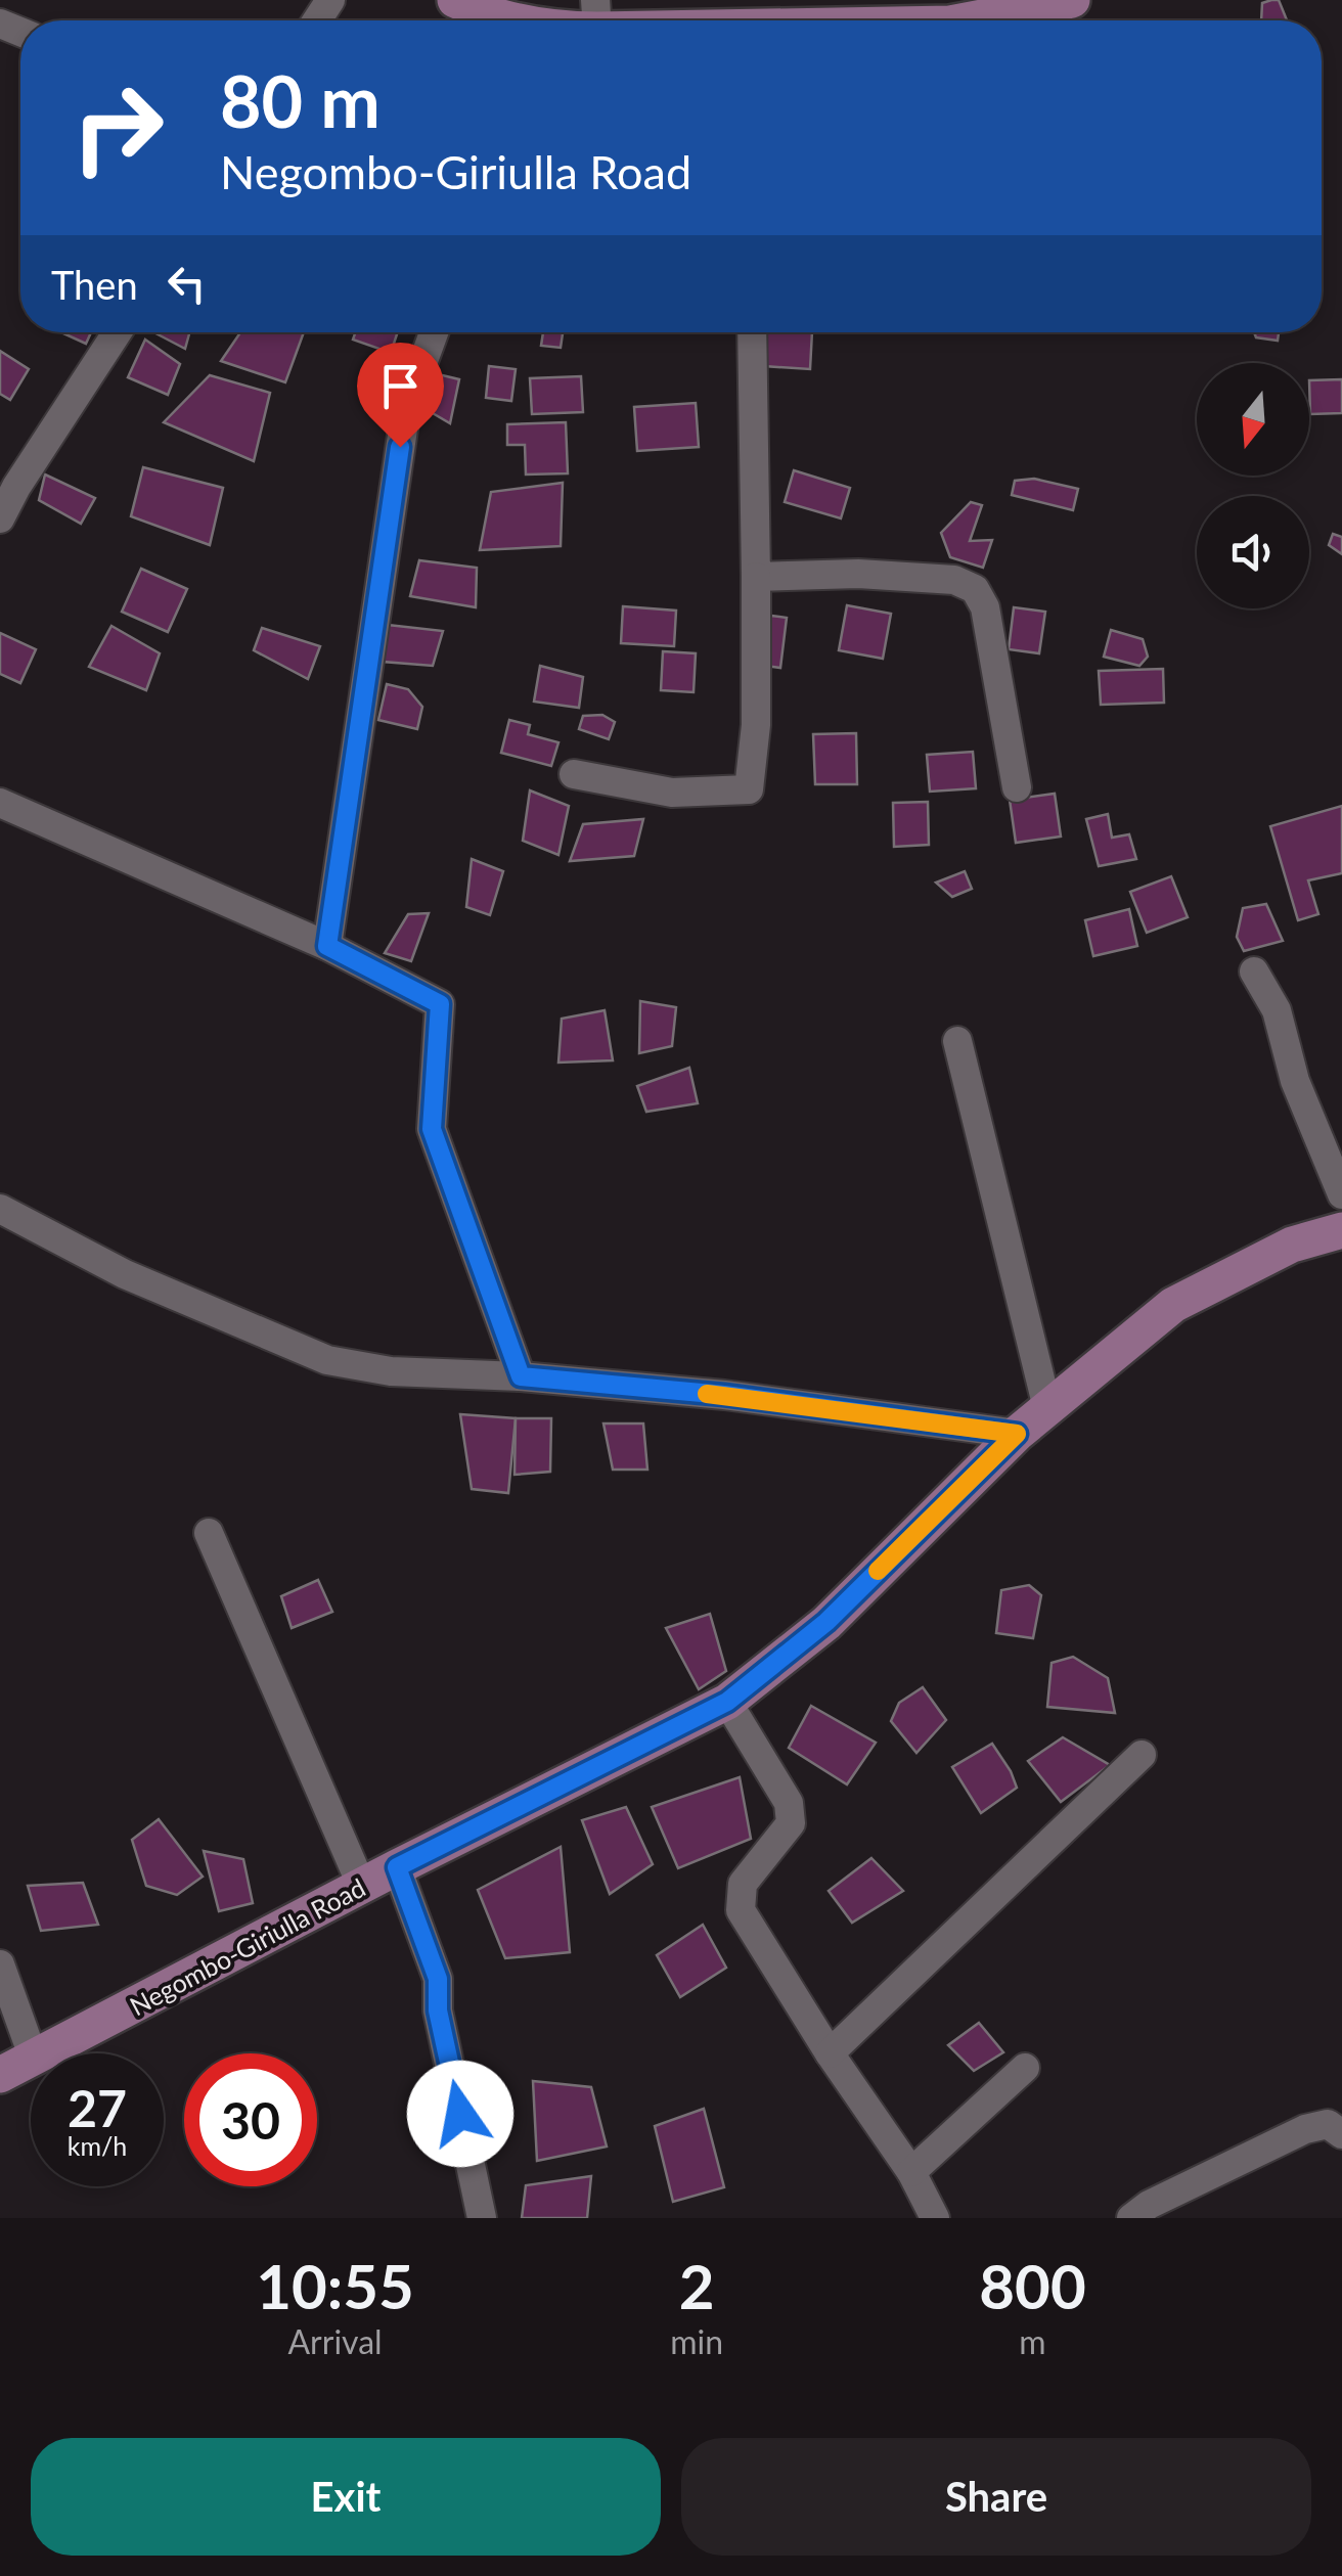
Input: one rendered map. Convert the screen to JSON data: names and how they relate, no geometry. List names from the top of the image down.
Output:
{
  "streets": {
    "main road": ["Negombo-Giriulla Road"]
  },
  "north": "bottom",
  "page": {
    "turn": ["80 m", "Negombo-Giriulla Road"],
    "then": "Then",
    "speed": "27 km/h",
    "limit": "30",
    "eta": [
      "10:55",
      "Arrival",
      "2",
      "min",
      "800",
      "m"
    ],
    "buttons": ["Exit", "Share"]
  }
}
